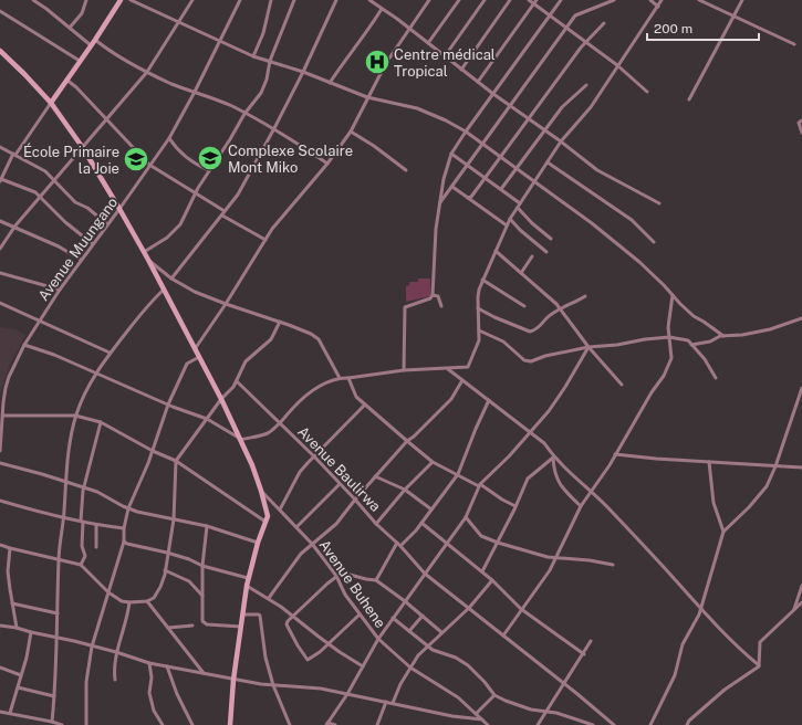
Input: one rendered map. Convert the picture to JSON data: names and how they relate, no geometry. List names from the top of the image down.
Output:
{
  "streets": {
    "street": ["Avenue Muungano", "Avenue Baulirwa", "Avenue Buhene"]
  },
  "places": {
    "hospital": ["Centre médical Tropical"],
    "school or university": ["Complexe Scolaire Mont Miko", "École Primaire la Joie"]
  },
  "scale_bar": "200 m"
}
